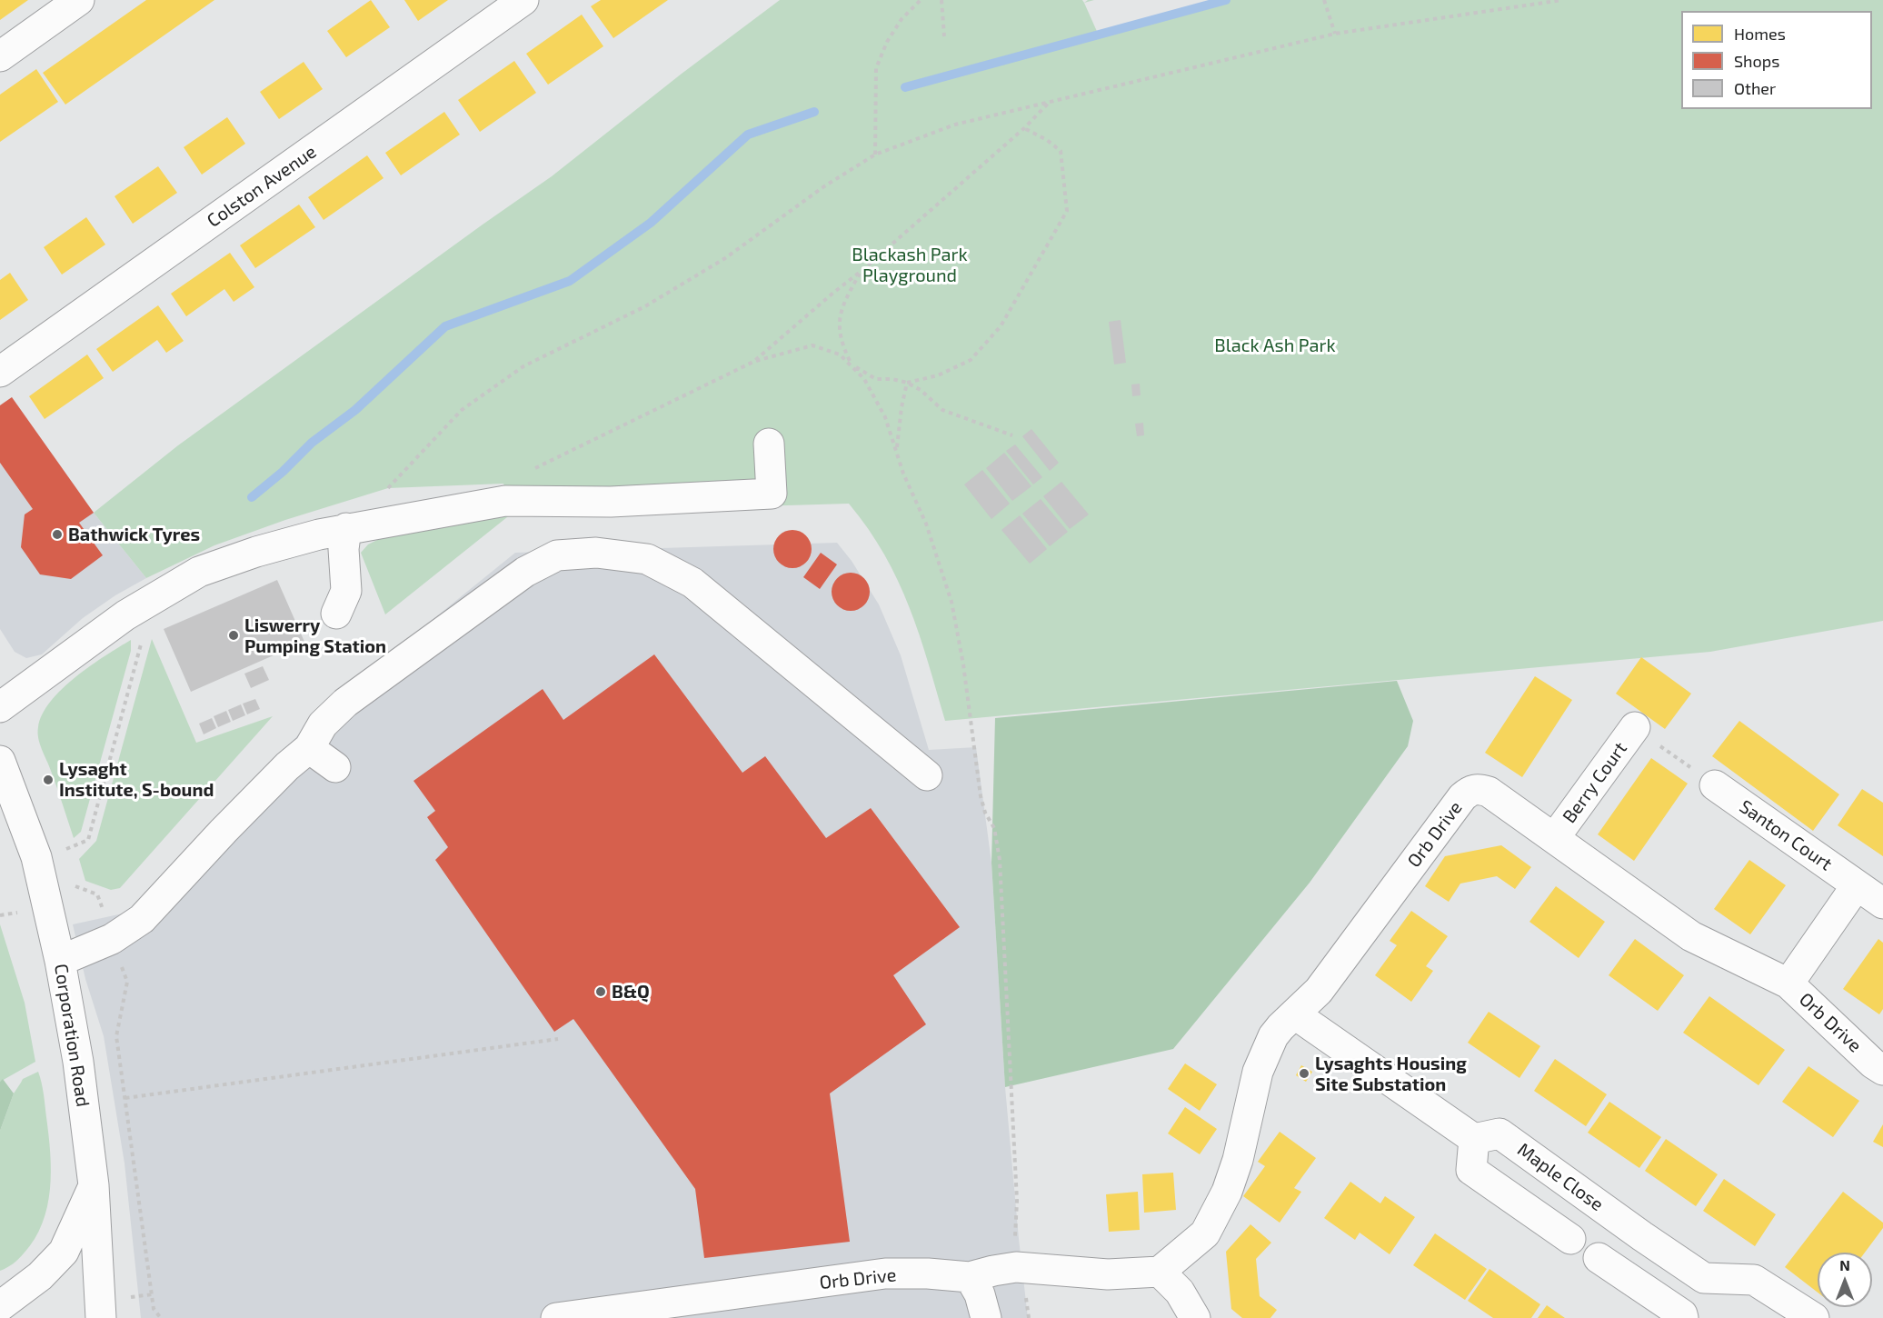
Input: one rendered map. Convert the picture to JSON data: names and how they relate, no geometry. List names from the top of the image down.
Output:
{
  "streets": {
    "street": [
      "Colston Avenue",
      "Berry Court",
      "Orb Drive",
      "Santon Court",
      "Corporation Road",
      "Maple Close"
    ]
  },
  "crossings": [
    ["Berry Court", "Orb Drive"]
  ],
  "parks": ["Blackash Park Playground", "Black Ash Park"],
  "places": [
    "Bathwick Tyres",
    "Liswerry Pumping Station",
    "Lysaght Institute, S-bound",
    "B&Q",
    "Lysaghts Housing Site Substation"
  ],
  "legend": ["Homes", "Shops", "Other"],
  "north": "top"
}
